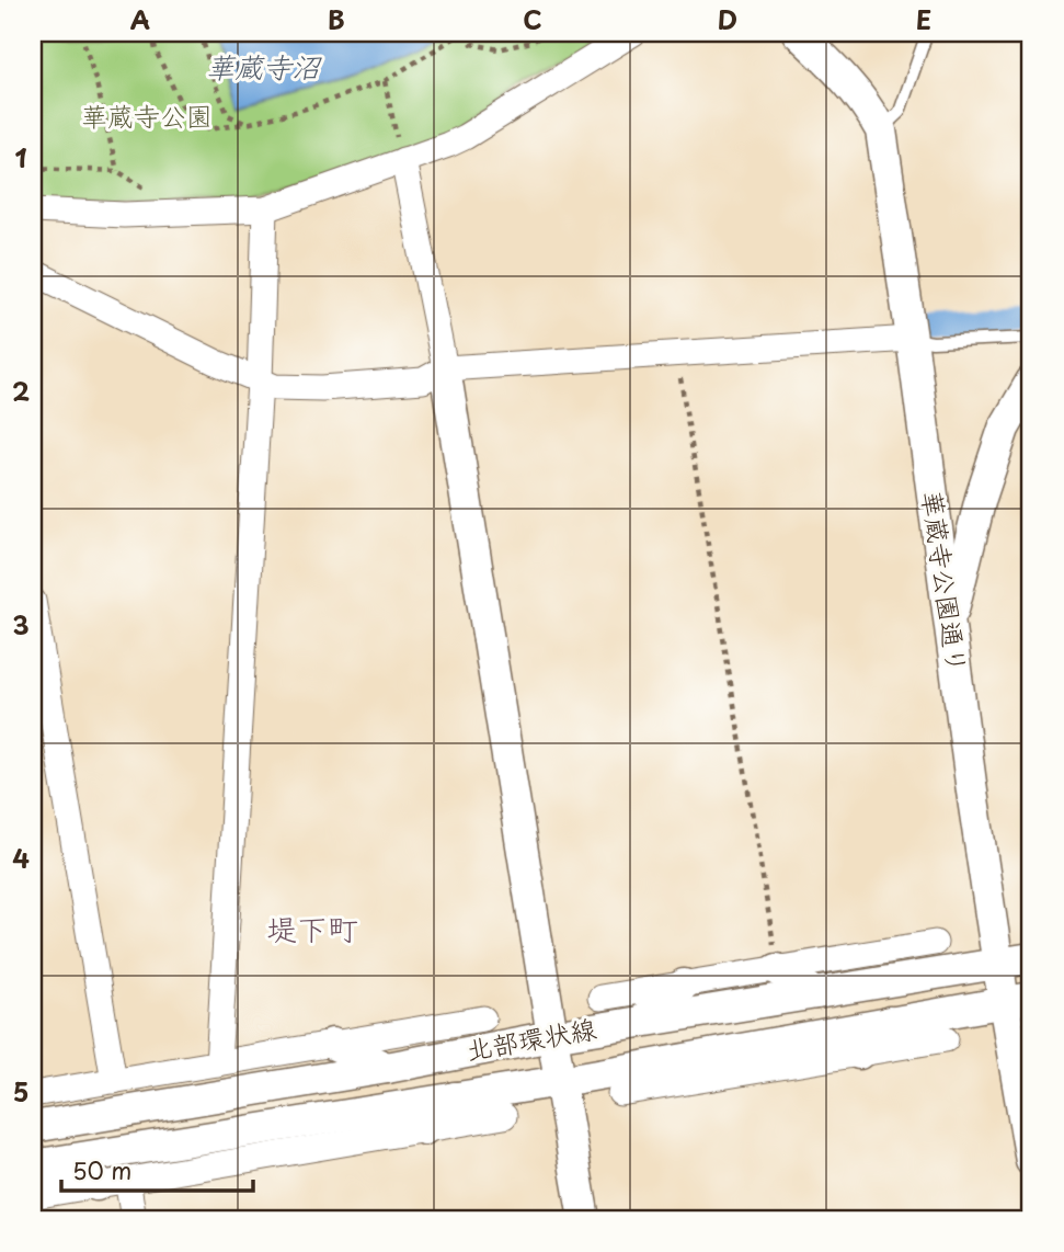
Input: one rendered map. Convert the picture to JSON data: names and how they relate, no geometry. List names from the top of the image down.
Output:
{
  "streets": {
    "street": ["華蔵寺公園通り", "北部環状線"]
  },
  "crossings": [
    ["華蔵寺公園通り", "北部環状線"]
  ],
  "districts": ["堤下町"],
  "water": ["華蔵寺沼"],
  "parks": ["華蔵寺公園"],
  "scale_bar": "50 m",
  "grid": {
    "columns": [
      "A",
      "B",
      "C",
      "D",
      "E"
    ],
    "rows": [
      "1",
      "2",
      "3",
      "4",
      "5"
    ]
  }
}
